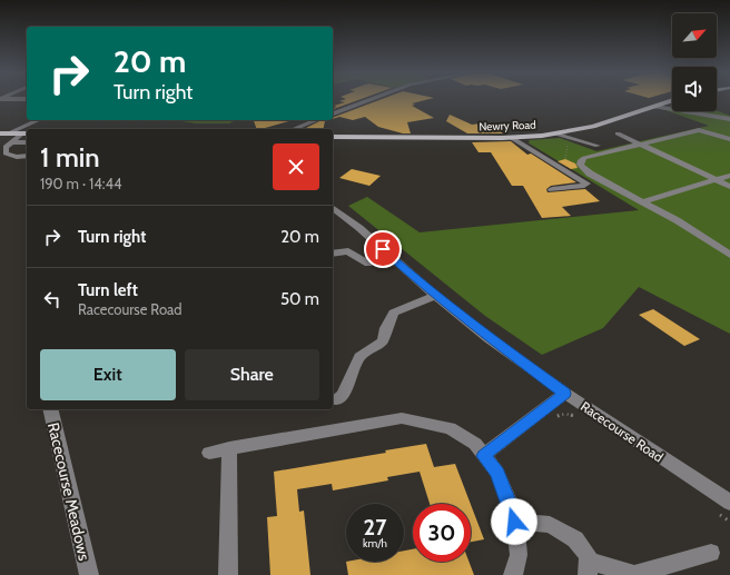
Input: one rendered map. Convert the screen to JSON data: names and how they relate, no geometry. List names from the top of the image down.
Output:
{
  "streets": {
    "main road": ["Newry Road"],
    "street": ["Racecourse Road", "Racecourse Meadows"]
  },
  "north": "top right",
  "page": {
    "turn": ["20 m", "Turn right"],
    "heading": ["1 min", "190 m · 14:44"],
    "list": [
      {
        "name": "Turn right",
        "value": "20 m"
      },
      {
        "name": "Turn left",
        "note": "Racecourse Road",
        "value": "50 m"
      }
    ],
    "buttons": ["Exit", "Share"],
    "speed": "27 km/h",
    "limit": "30"
  }
}
